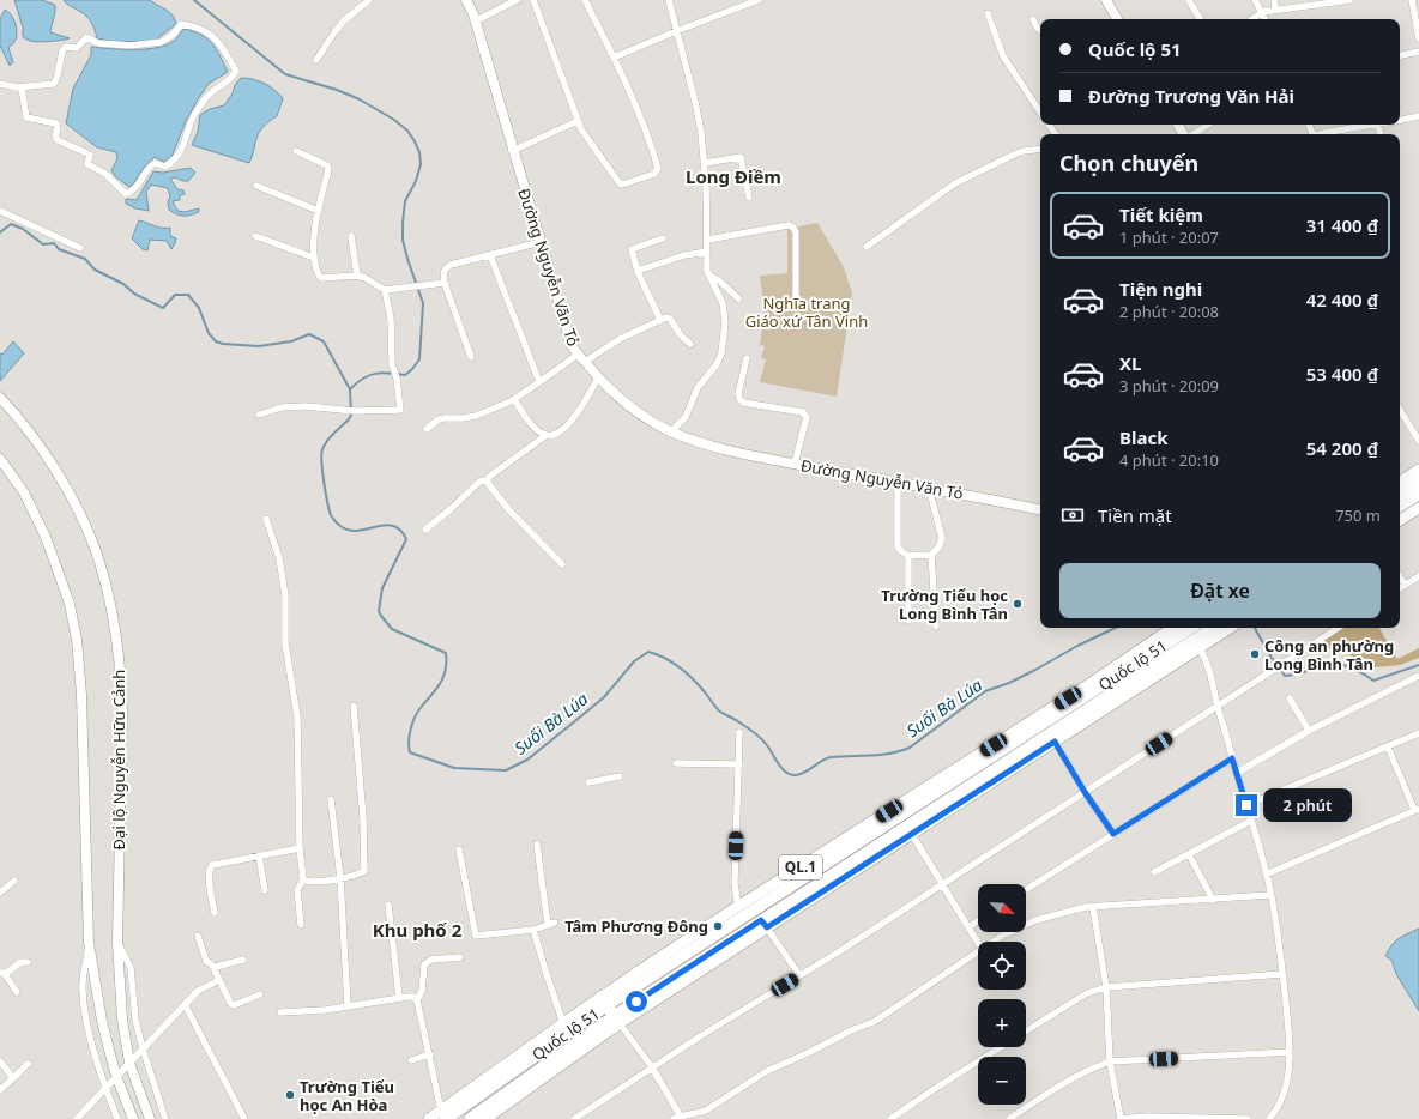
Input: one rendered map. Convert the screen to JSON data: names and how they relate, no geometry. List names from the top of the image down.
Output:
{
  "streets": {
    "highway": ["Quốc lộ 51", "QL.1"],
    "main road": ["Đường Nguyễn Văn Tỏ", "Đại lộ Nguyễn Hữu Cảnh"]
  },
  "districts": ["Long Điềm", "Khu phố 2"],
  "water": ["Suối Bà Lúa"],
  "parks": ["Nghĩa trang Giáo xứ Tân Vinh"],
  "places": [
    "Trường Tiểu học Long Bình Tân",
    "Công an phường Long Bình Tân",
    "Tâm Phương Đông",
    "Trường Tiểu học An Hòa"
  ],
  "north": "bottom right",
  "page": {
    "banner": ["Quốc lộ 51", "Đường Trương Văn Hải"],
    "heading": "Chọn chuyến",
    "list": [
      {
        "name": "Tiết kiệm",
        "note": "1 phút · 20:07",
        "value": "31 400 ₫"
      },
      {
        "name": "Tiện nghi",
        "note": "2 phút · 20:08",
        "value": "42 400 ₫"
      },
      {
        "name": "XL",
        "note": "3 phút · 20:09",
        "value": "53 400 ₫"
      },
      {
        "name": "Black",
        "note": "4 phút · 20:10",
        "value": "54 200 ₫"
      }
    ],
    "pay": ["Tiền mặt", "750 m"],
    "buttons": "Đặt xe",
    "bubble": "2 phút",
    "map_buttons": ["+", "−"]
  }
}
